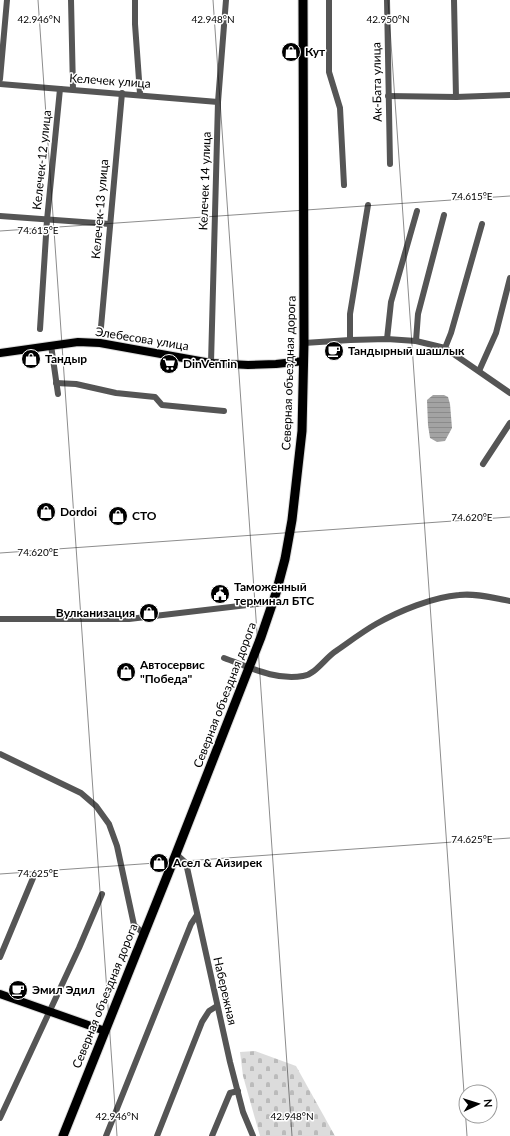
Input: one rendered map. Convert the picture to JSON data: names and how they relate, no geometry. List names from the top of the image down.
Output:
{
  "streets": {
    "highway": ["Северная объездная дорога"],
    "main road": ["Элебесова улица"],
    "street": [
      "Келечек улица",
      "Ак-Бата улица",
      "Келечек-12 улица",
      "Келечек 14 улица",
      "Келечек-13 улица",
      "Набережная"
    ]
  },
  "crossings": [
    ["Келечек улица", "Келечек-12 улица"],
    ["Келечек улица", "Келечек 14 улица"],
    ["Келечек улица", "Келечек-13 улица"],
    ["Келечек 14 улица", "Элебесова улица"],
    ["Элебесова улица", "Северная объездная дорога"],
    ["Северная объездная дорога", "Набережная"]
  ],
  "places": {
    "shop": [
      "Кут",
      "Тандыр",
      "Dordoi",
      "СТО",
      "Вулканизация",
      "Автосервис \"Победа\"",
      "Асел & Айзирек"
    ],
    "cafe": ["Тандырный шашлык", "Эмил Эдил"],
    "supermarket": ["DinVenTin"],
    "public building": ["Таможенный терминал БТС"]
  },
  "north": "right",
  "coordinates": [
    "42.946°N",
    "42.948°N",
    "42.950°N",
    "74.615°E",
    "74.620°E",
    "74.625°E"
  ]
}
